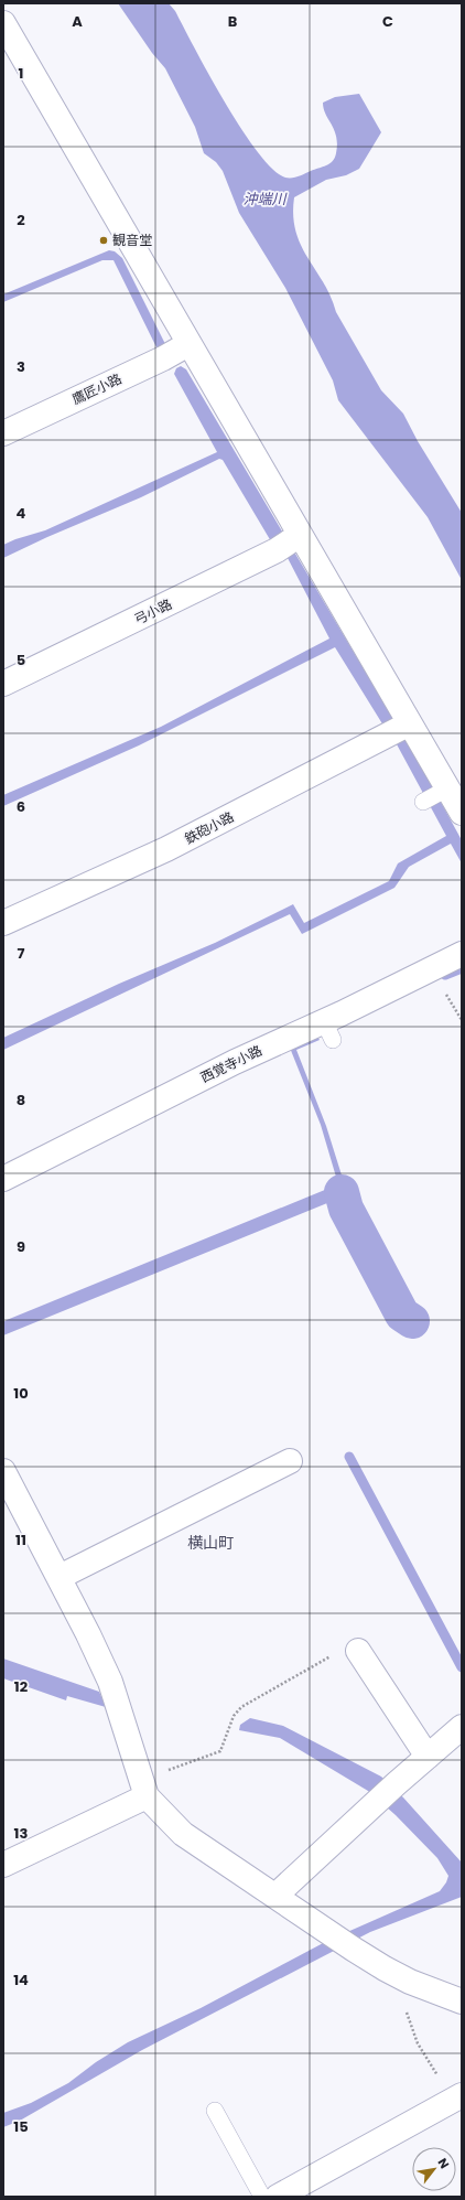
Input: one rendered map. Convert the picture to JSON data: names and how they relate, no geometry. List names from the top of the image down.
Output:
{
  "streets": {
    "street": [
      "鷹匠小路",
      "弓小路",
      "鉄砲小路",
      "西覚寺小路"
    ]
  },
  "districts": ["横山町"],
  "water": ["沖端川"],
  "places": ["観音堂"],
  "north": "top right",
  "grid": {
    "columns": ["A", "B", "C"],
    "rows": [
      "1",
      "2",
      "3",
      "4",
      "5",
      "6",
      "7",
      "8",
      "9",
      "10",
      "11",
      "12",
      "13",
      "14",
      "15"
    ]
  }
}
